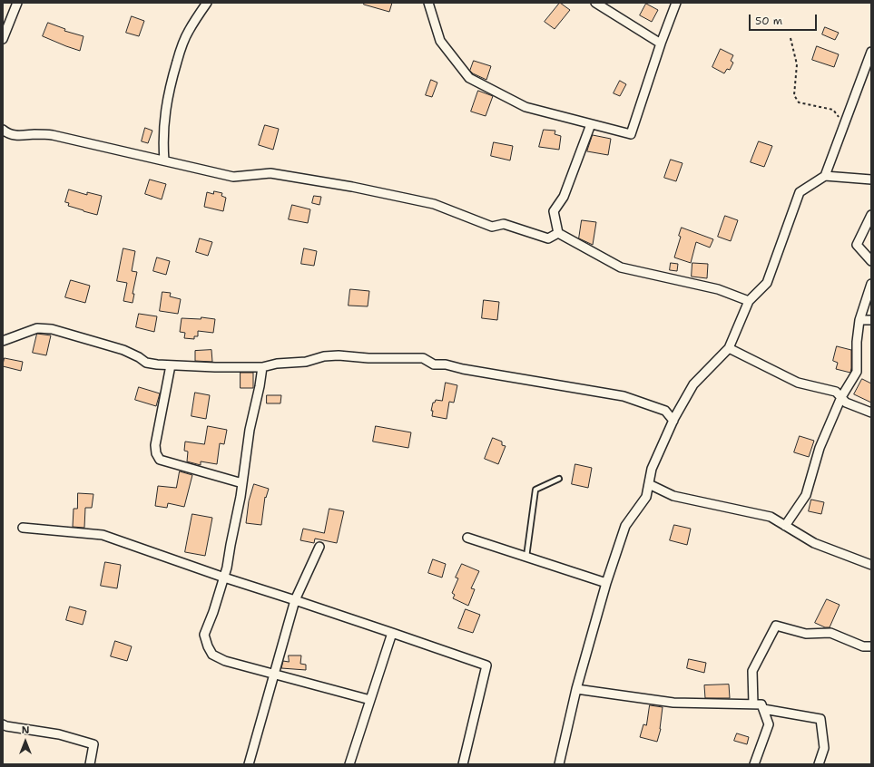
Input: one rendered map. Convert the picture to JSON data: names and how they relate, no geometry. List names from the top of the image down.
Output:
{
  "scale_bar": "50 m",
  "north": "top"
}
